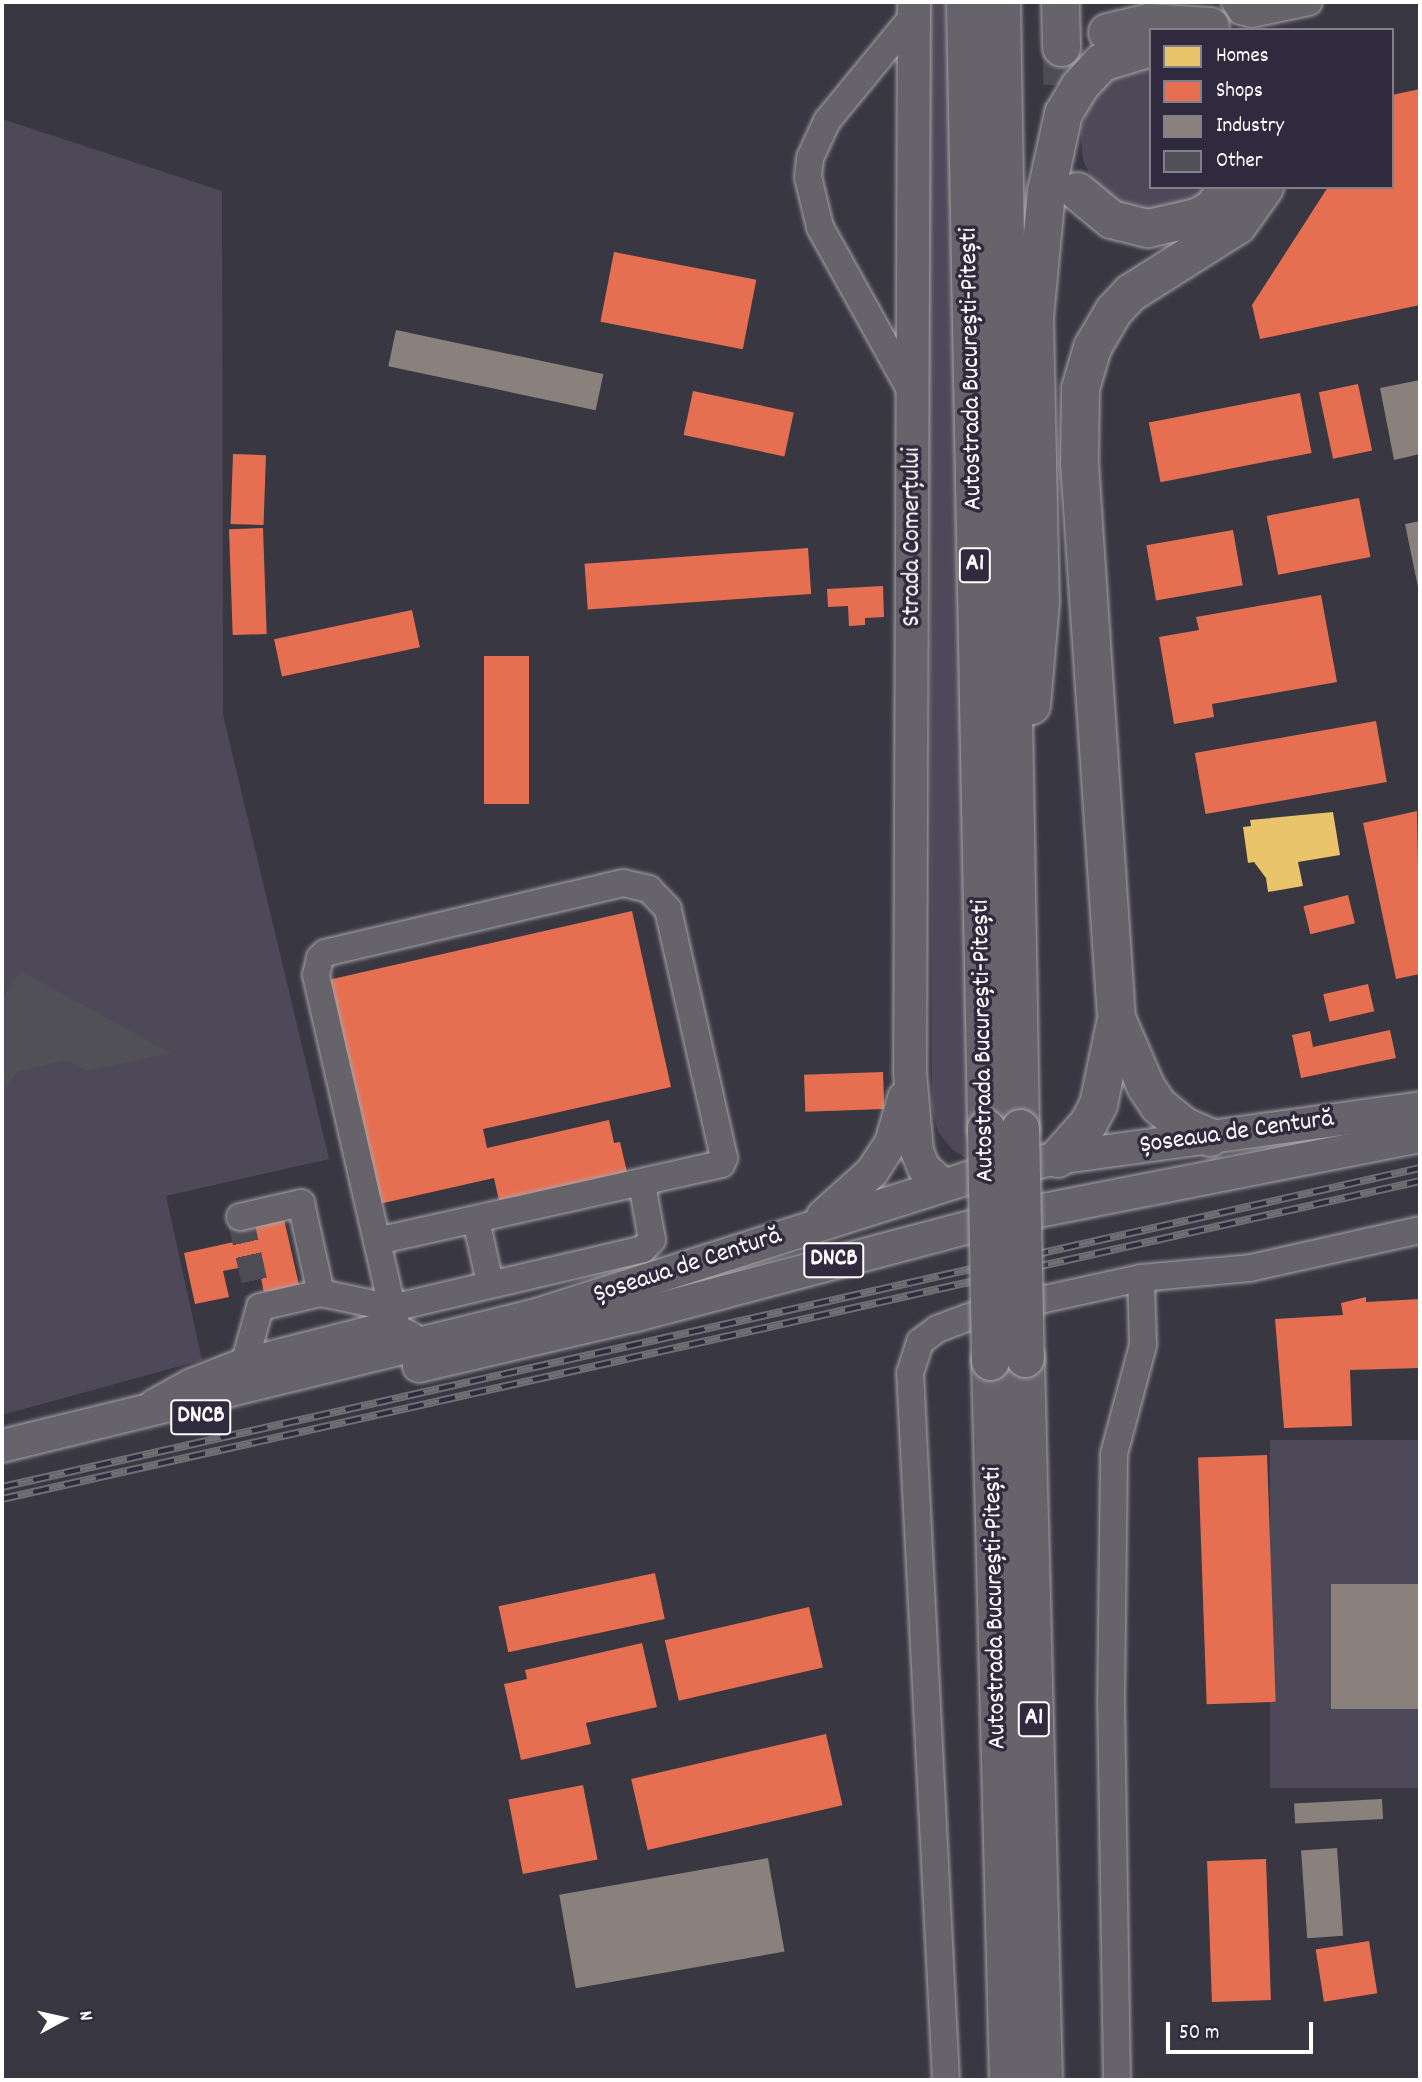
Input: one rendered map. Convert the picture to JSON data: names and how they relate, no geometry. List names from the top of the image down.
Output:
{
  "streets": {
    "highway": ["Autostrada București-Pitești", "A1"],
    "main road": ["Strada Comerțului", "Șoseaua de Centură", "DNCB"]
  },
  "legend": [
    "Homes",
    "Shops",
    "Industry",
    "Other"
  ],
  "scale_bar": "50 m",
  "north": "right"
}
